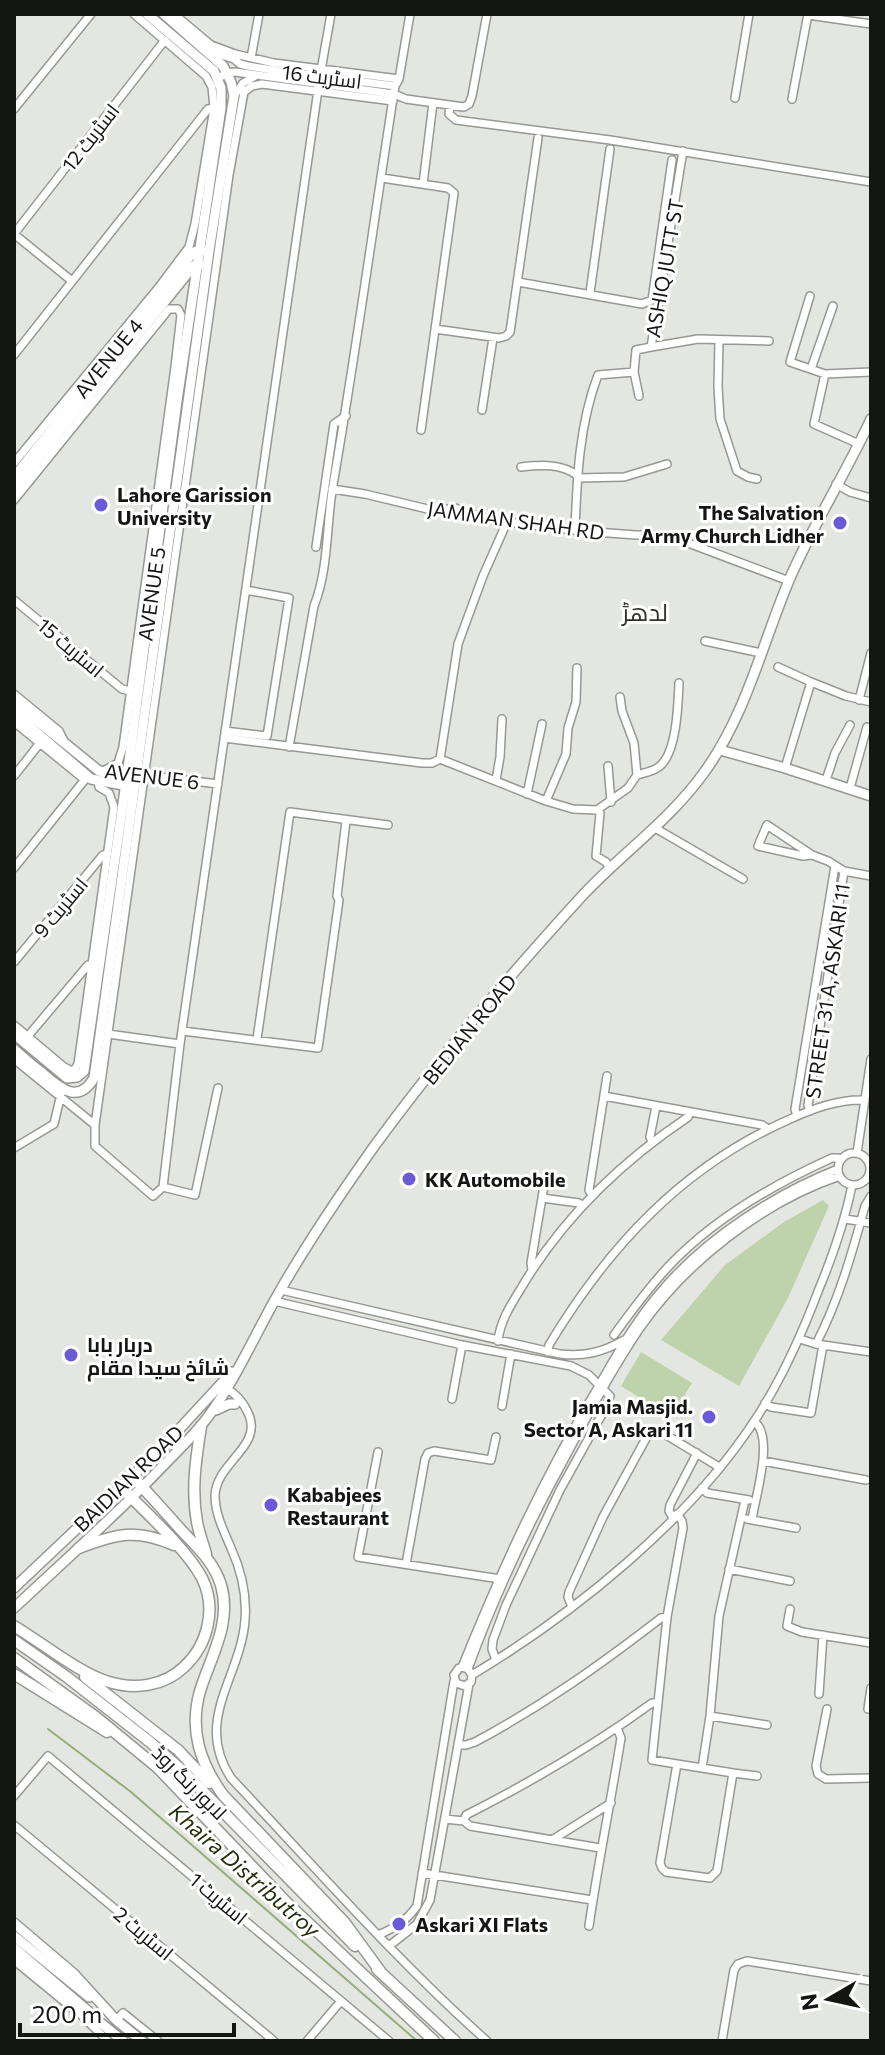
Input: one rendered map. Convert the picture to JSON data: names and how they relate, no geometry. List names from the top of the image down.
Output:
{
  "streets": {
    "highway": ["لاہور رنگ روڈ"],
    "main road": [
      "AVENUE 4",
      "AVENUE 5",
      "AVENUE 6",
      "BEDIAN ROAD",
      "BAIDIAN ROAD"
    ],
    "street": [
      "اسٹریٹ 16",
      "اسٹریٹ 12",
      "ASHIQ JUTT ST",
      "JAMMAN SHAH RD",
      "اسٹریٹ 15",
      "اسٹریٹ 9",
      "STREET 31 A, ASKARI 11",
      "اسٹریٹ 1",
      "اسٹریٹ 2"
    ]
  },
  "crossings": [
    ["اسٹریٹ 16", "AVENUE 5"],
    ["AVENUE 4", "AVENUE 5"],
    ["JAMMAN SHAH RD", "BEDIAN ROAD"],
    ["AVENUE 5", "AVENUE 6"],
    ["BEDIAN ROAD", "BAIDIAN ROAD"]
  ],
  "districts": ["لدھڑ"],
  "water": ["Khaira Distributroy"],
  "places": [
    "Lahore Garission University",
    "The Salvation Army Church Lidher",
    "KK Automobile",
    "دربار بابا شائخ سیدا مقام",
    "Jamia Masjid. Sector A, Askari 11",
    "Kababjees Restaurant",
    "Askari XI Flats"
  ],
  "scale_bar": "200 m",
  "north": "left"
}
